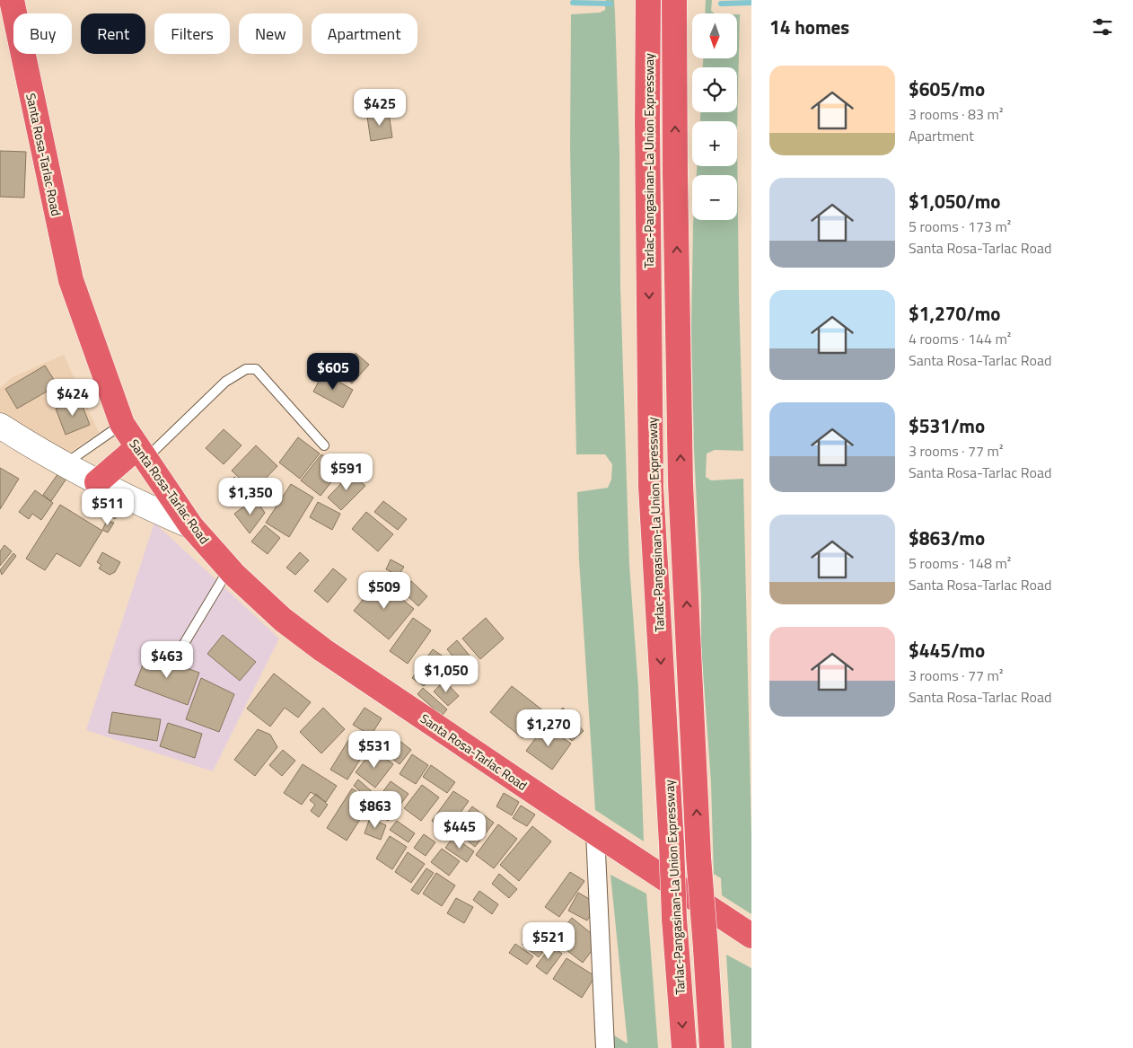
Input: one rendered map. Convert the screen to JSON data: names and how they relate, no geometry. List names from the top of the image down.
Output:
{
  "streets": {
    "highway": ["Santa Rosa-Tarlac Road", "Tarlac-Pangasinan-La Union Expressway"]
  },
  "north": "bottom",
  "page": {
    "heading": "14 homes",
    "map_buttons": ["+", "−"],
    "chip": [
      "Buy",
      "Rent",
      "Filters",
      "New",
      "Apartment"
    ],
    "list": [
      {
        "name": "$605/mo",
        "note": "3 rooms · 83 m² · Apartment"
      },
      {
        "name": "$1,050/mo",
        "note": "5 rooms · 173 m² · Santa Rosa-Tarlac Road"
      },
      {
        "name": "$1,270/mo",
        "note": "4 rooms · 144 m² · Santa Rosa-Tarlac Road"
      },
      {
        "name": "$531/mo",
        "note": "3 rooms · 77 m² · Santa Rosa-Tarlac Road"
      },
      {
        "name": "$863/mo",
        "note": "5 rooms · 148 m² · Santa Rosa-Tarlac Road"
      },
      {
        "name": "$445/mo",
        "note": "3 rooms · 77 m² · Santa Rosa-Tarlac Road"
      }
    ],
    "price": [
      "$425",
      "$605",
      "$424",
      "$591",
      "$1,350",
      "$511",
      "$509",
      "$463",
      "$1,050",
      "$1,270",
      "$531",
      "$863",
      "$445",
      "$521"
    ]
  }
}
